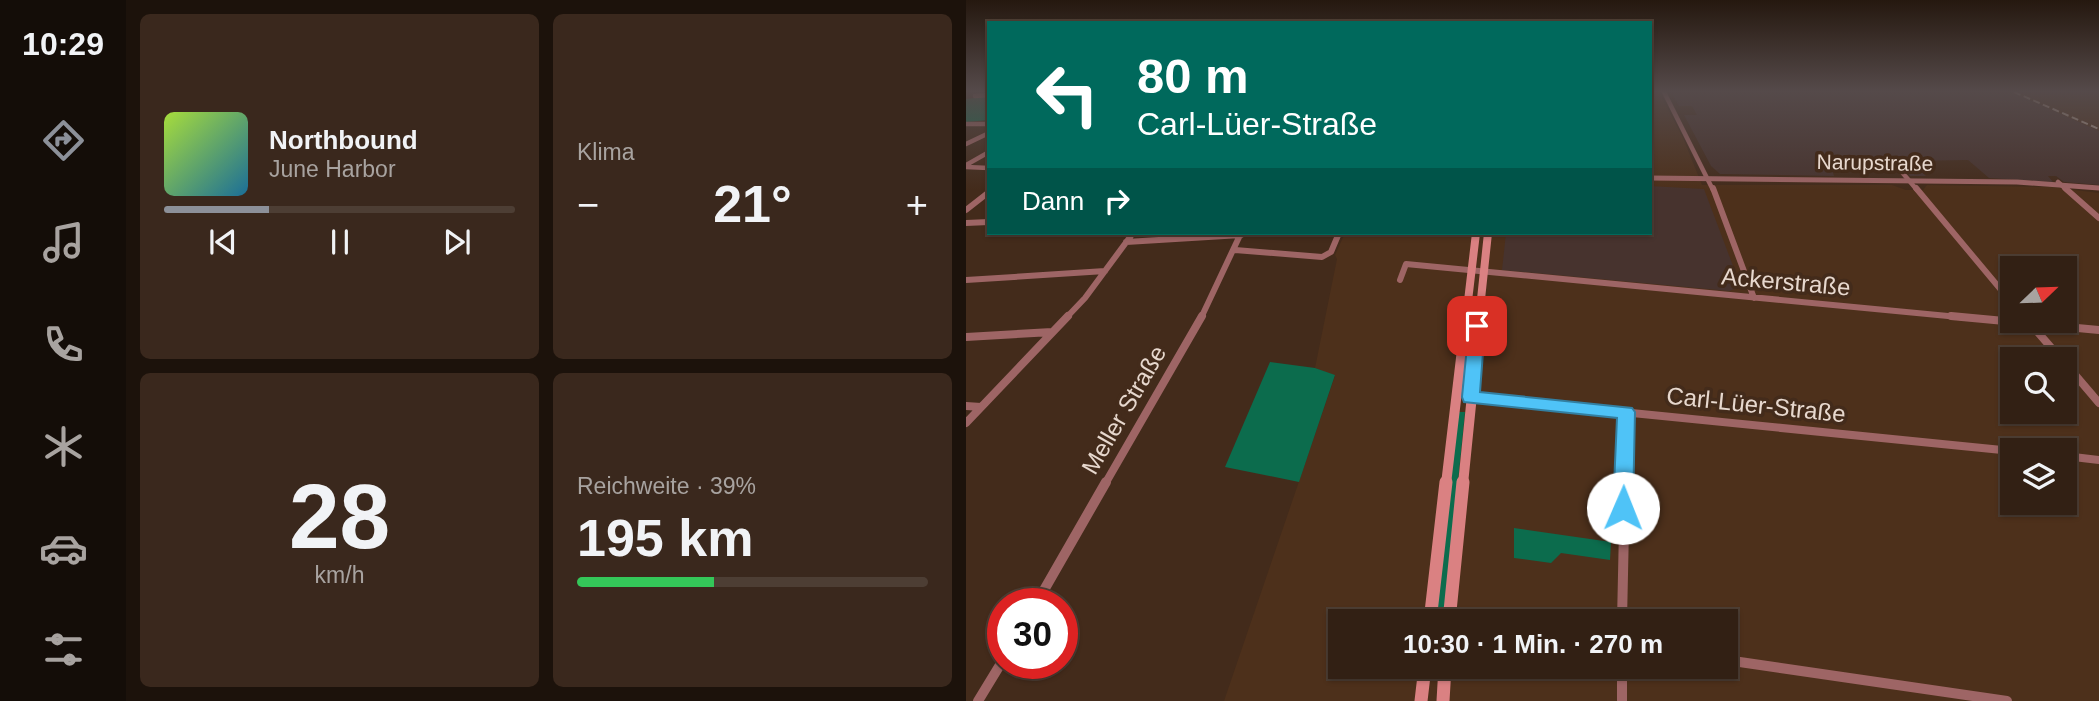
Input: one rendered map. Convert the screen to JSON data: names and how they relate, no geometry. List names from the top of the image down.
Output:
{
  "streets": {
    "street": [
      "Narupstraße",
      "Ackerstraße",
      "Carl-Lüer-Straße",
      "Meller Straße"
    ]
  },
  "north": "top right",
  "page": {
    "tabs": "10:29",
    "tile": [
      "Klima",
      ["28", "km/h"],
      ["Reichweite · 39%", "195 km"]
    ],
    "turn": ["80 m", "Carl-Lüer-Straße"],
    "song": ["Northbound", "June Harbor"],
    "then": "Dann",
    "heat": ["−", "21°", "+"],
    "limit": "30",
    "trip": "10:30 · 1 Min. · 270 m"
  }
}
